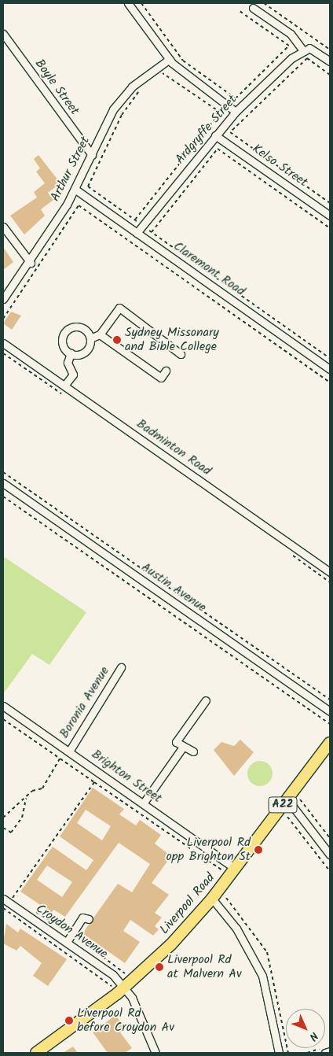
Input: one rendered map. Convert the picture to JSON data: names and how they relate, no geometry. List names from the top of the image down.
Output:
{
  "streets": {
    "highway": ["A22", "Liverpool Road"],
    "street": [
      "Boyle Street",
      "Ardgryffe Street",
      "Kelso Street",
      "Arthur Street",
      "Claremont Road",
      "Badminton Road",
      "Austin Avenue",
      "Boronia Avenue",
      "Brighton Street",
      "Croydon Avenue"
    ]
  },
  "crossings": [
    ["Boyle Street", "Arthur Street"],
    ["Ardgryffe Street", "Kelso Street"],
    ["Ardgryffe Street", "Claremont Road"],
    ["Arthur Street", "Claremont Road"],
    ["Boronia Avenue", "Brighton Street"],
    ["Brighton Street", "Liverpool Road"],
    ["Liverpool Road", "Croydon Avenue"]
  ],
  "places": [
    "Sydney Missonary and Bible College",
    "Liverpool Rd opp Brighton St",
    "Liverpool Rd at Malvern Av",
    "Liverpool Rd before Croydon Av"
  ],
  "north": "bottom right"
}
